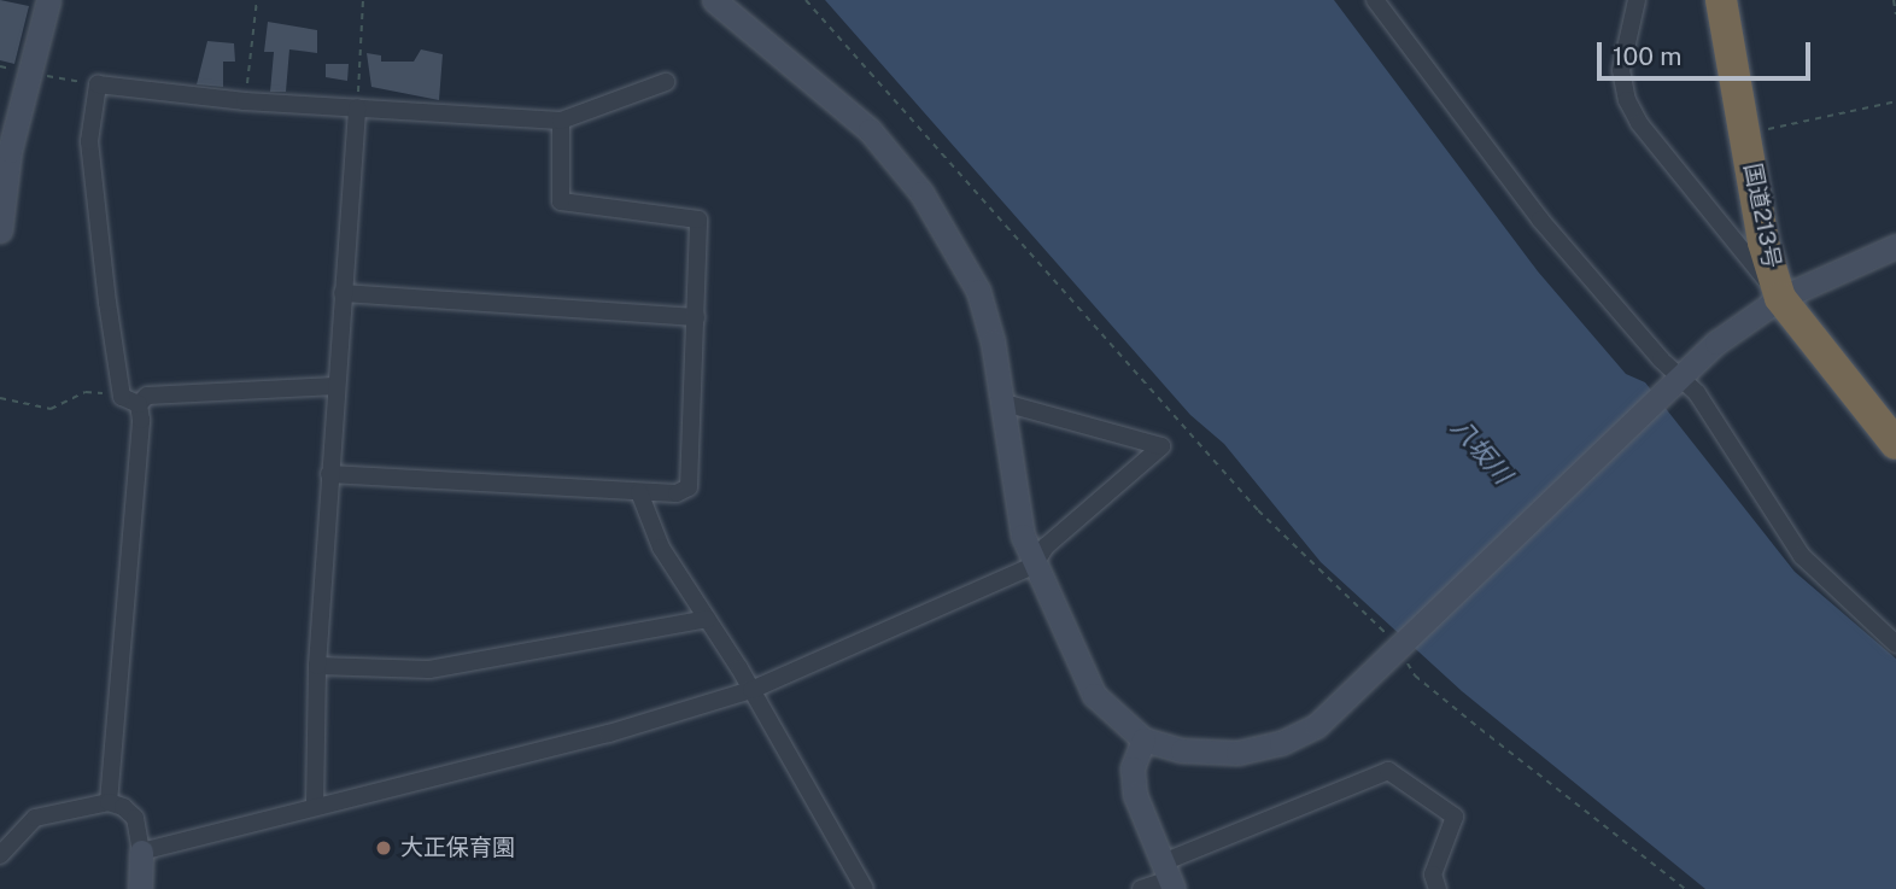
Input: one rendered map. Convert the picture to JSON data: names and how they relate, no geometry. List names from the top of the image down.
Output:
{
  "streets": {
    "highway": ["国道213号"]
  },
  "water": ["八坂川"],
  "places": ["大正保育園"],
  "scale_bar": "100 m"
}
